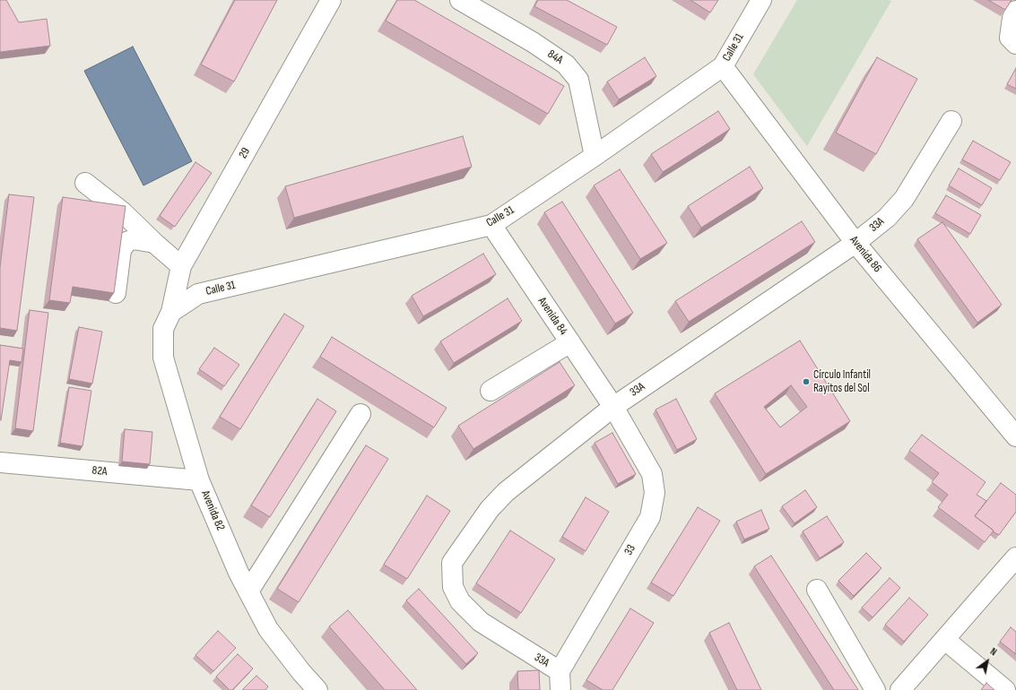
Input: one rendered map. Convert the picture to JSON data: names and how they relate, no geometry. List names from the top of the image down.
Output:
{
  "streets": {
    "street": [
      "Calle 31",
      "84A",
      "29",
      "33A",
      "Avenida 86",
      "Avenida 84",
      "82A",
      "Avenida 82",
      "33"
    ]
  },
  "crossings": [
    ["Calle 31", "84A"],
    ["Calle 31", "29"],
    ["Calle 31", "Avenida 86"],
    ["Calle 31", "Avenida 84"],
    ["Calle 31", "Avenida 82"],
    ["29", "Avenida 82"],
    ["33A", "Avenida 86"],
    ["33A", "Avenida 84"],
    ["33A", "33"],
    ["Avenida 84", "33"],
    ["82A", "Avenida 82"]
  ],
  "places": ["Círculo Infantil Rayitos del Sol"],
  "north": "top right"
}
